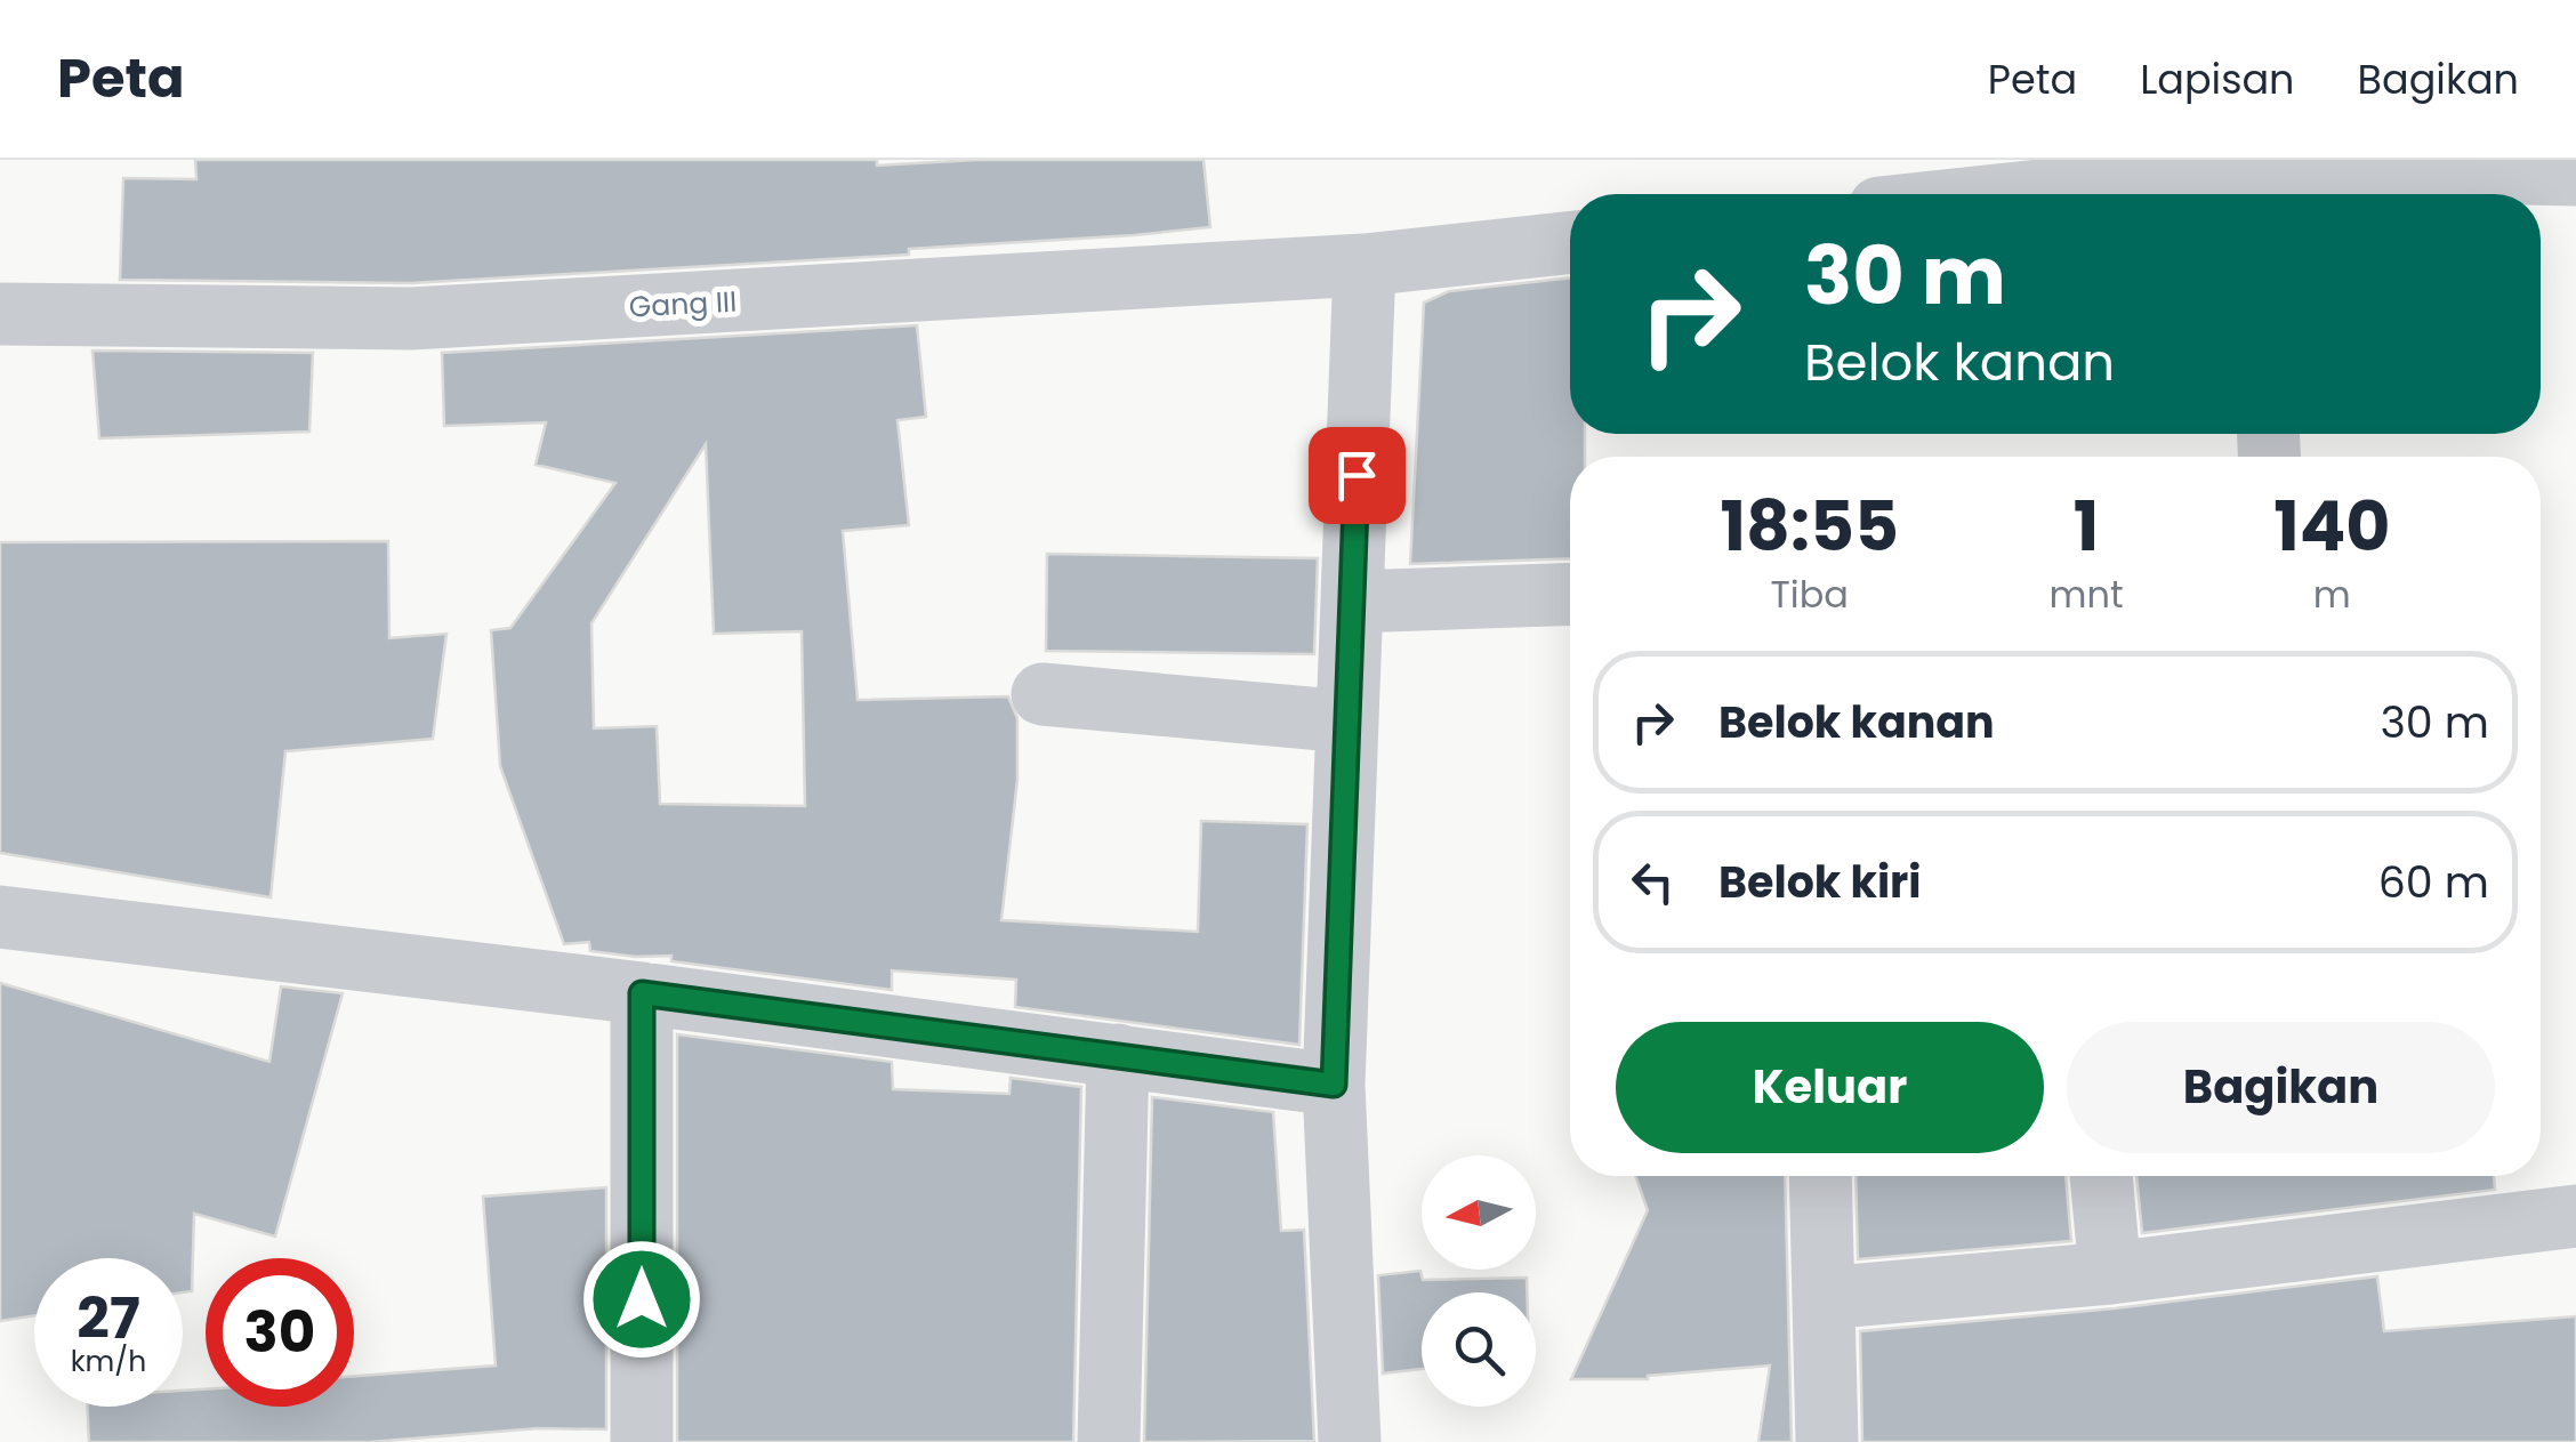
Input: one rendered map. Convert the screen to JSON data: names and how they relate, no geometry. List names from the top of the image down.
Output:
{
  "streets": {
    "street": ["Gang III"]
  },
  "north": "left",
  "page": {
    "header": "Peta",
    "nav": ["Peta", "Lapisan", "Bagikan"],
    "turn": ["30 m", "Belok kanan"],
    "eta": [
      "18:55",
      "Tiba",
      "1",
      "mnt",
      "140",
      "m"
    ],
    "list": [
      {
        "name": "Belok kanan",
        "value": "30 m"
      },
      {
        "name": "Belok kiri",
        "value": "60 m"
      }
    ],
    "buttons": ["Keluar", "Bagikan"],
    "speed": "27 km/h",
    "limit": "30"
  }
}
